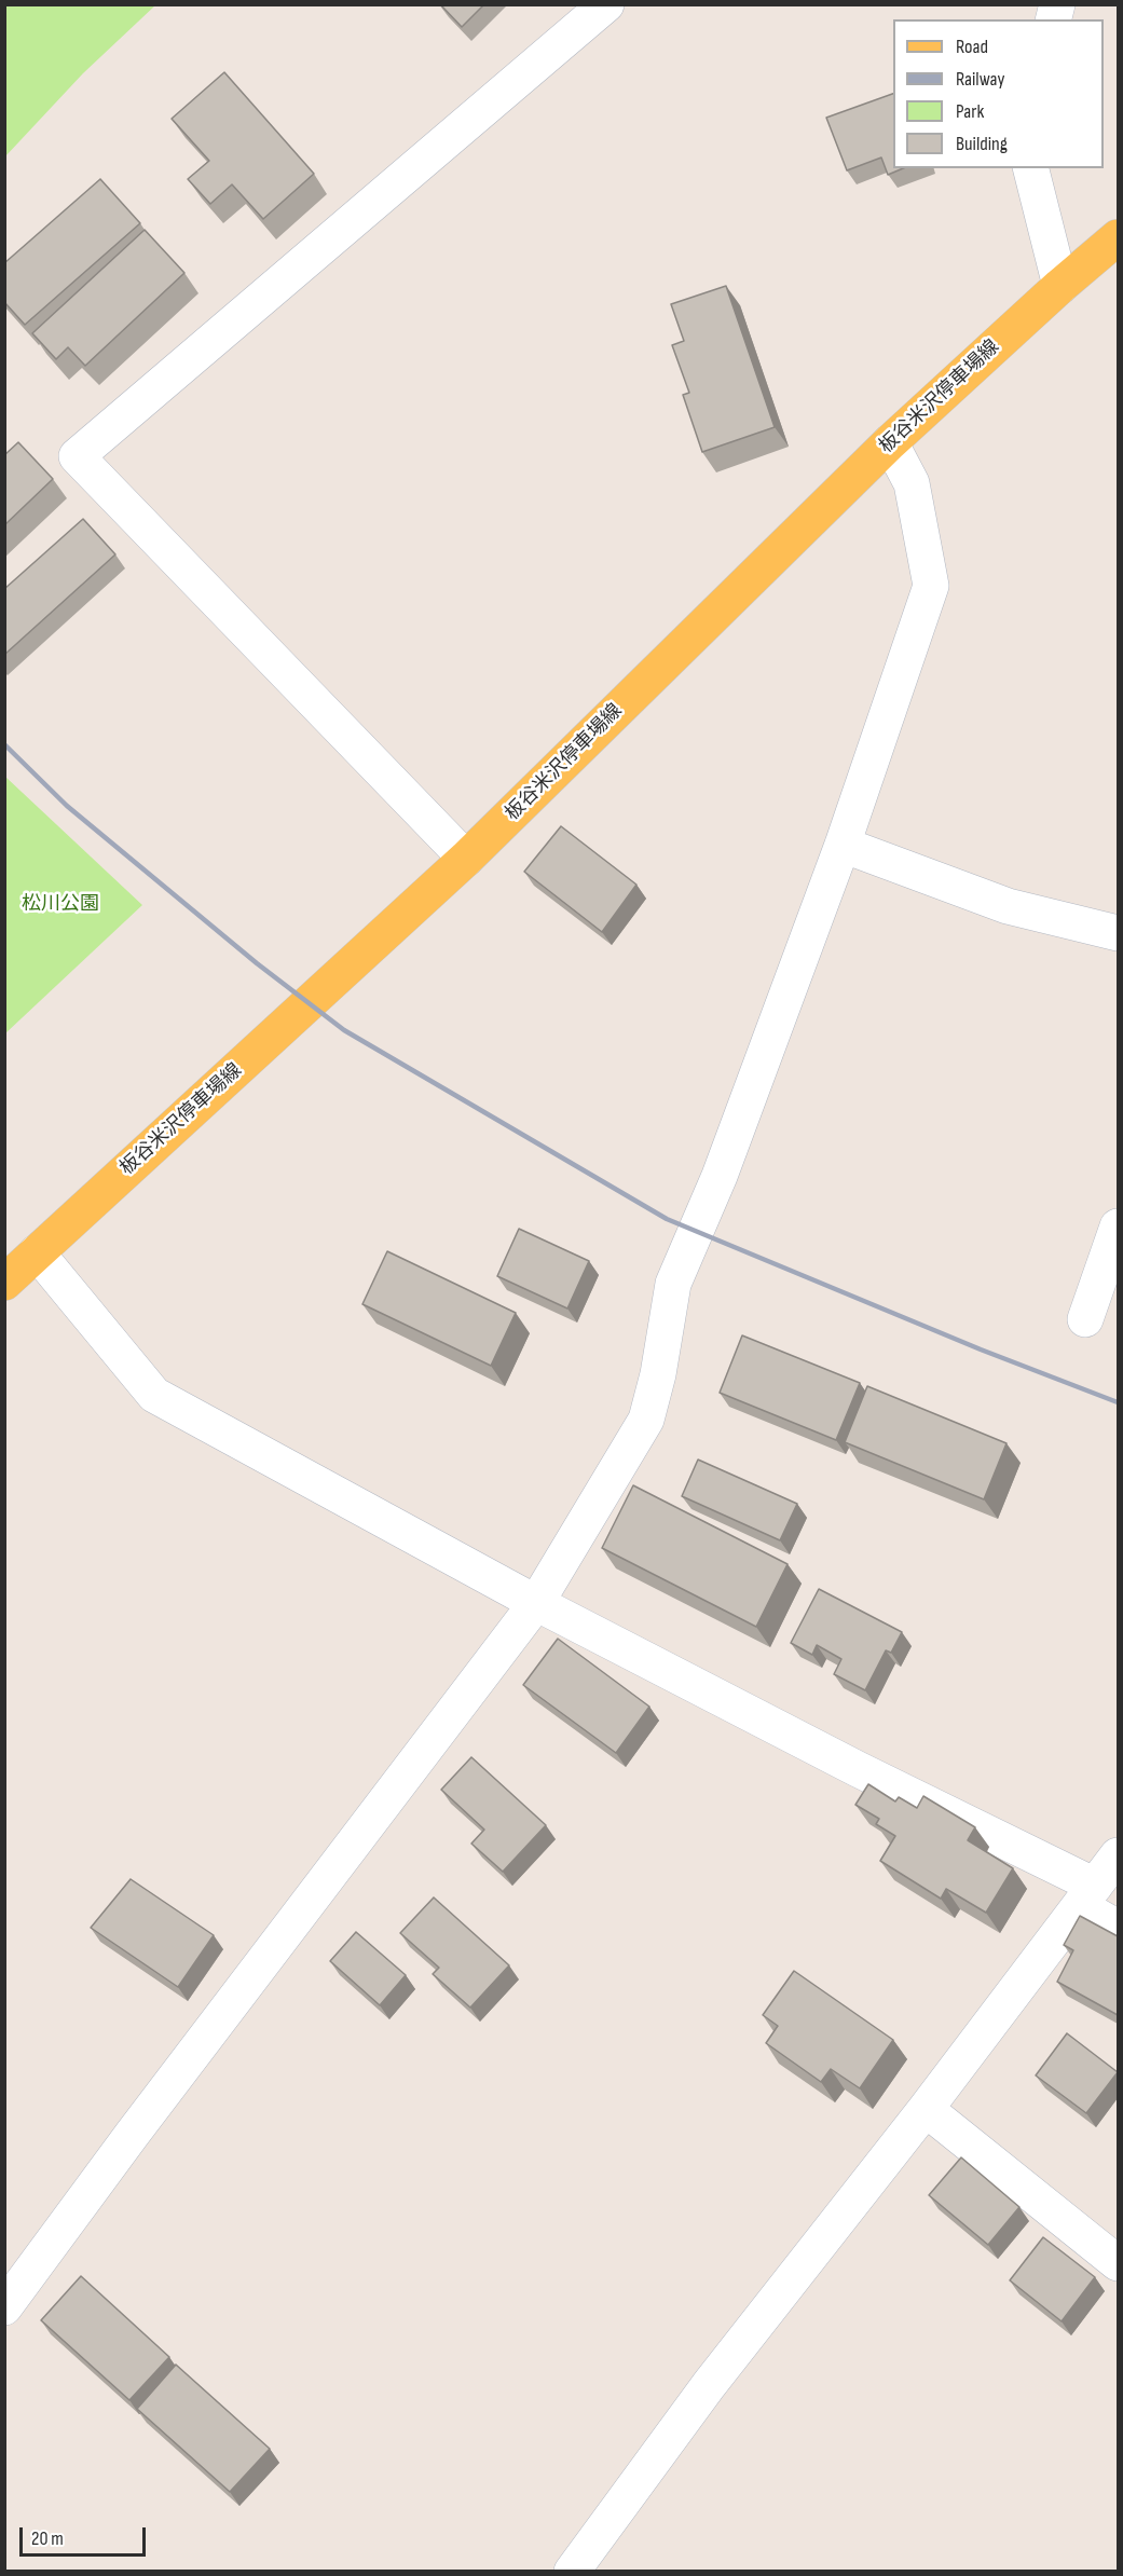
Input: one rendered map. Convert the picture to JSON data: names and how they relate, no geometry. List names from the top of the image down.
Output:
{
  "streets": {
    "main road": ["板谷米沢停車場線"]
  },
  "parks": ["松川公園"],
  "legend": [
    "Road",
    "Railway",
    "Park",
    "Building"
  ],
  "scale_bar": "20 m"
}
